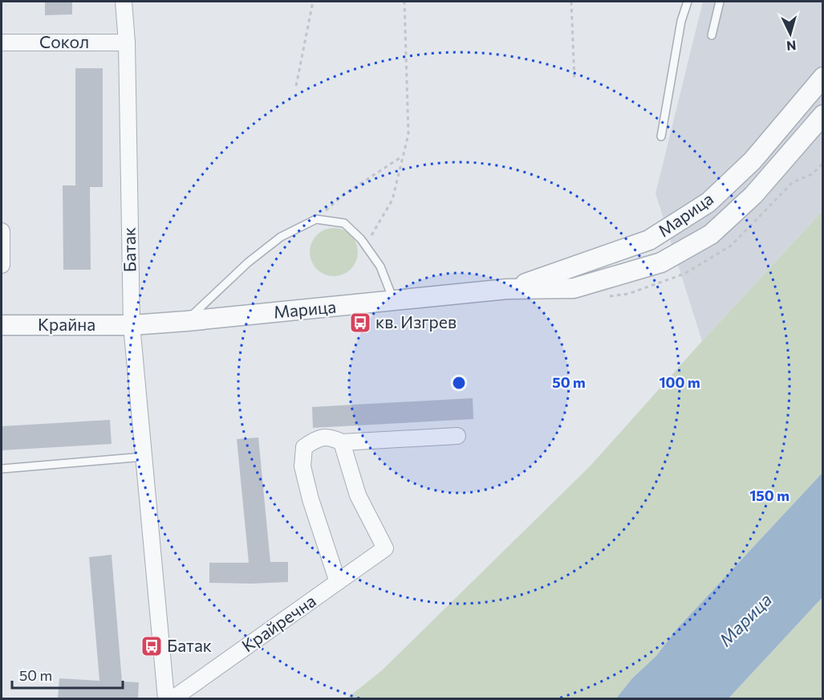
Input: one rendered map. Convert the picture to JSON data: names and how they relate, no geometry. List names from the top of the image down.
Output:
{
  "streets": {
    "street": [
      "Сокол",
      "Марица",
      "Батак",
      "Крайна",
      "Крайречна"
    ]
  },
  "crossings": [
    ["Сокол", "Батак"],
    ["Марица", "Батак"],
    ["Марица", "Крайна"],
    ["Батак", "Крайна"]
  ],
  "water": ["Марица"],
  "places": {
    "bus stop": ["кв. Изгрев", "Батак"]
  },
  "scale_bar": "50 m",
  "north": "bottom",
  "rings": ["50 m", "100 m", "150 m"]
}
